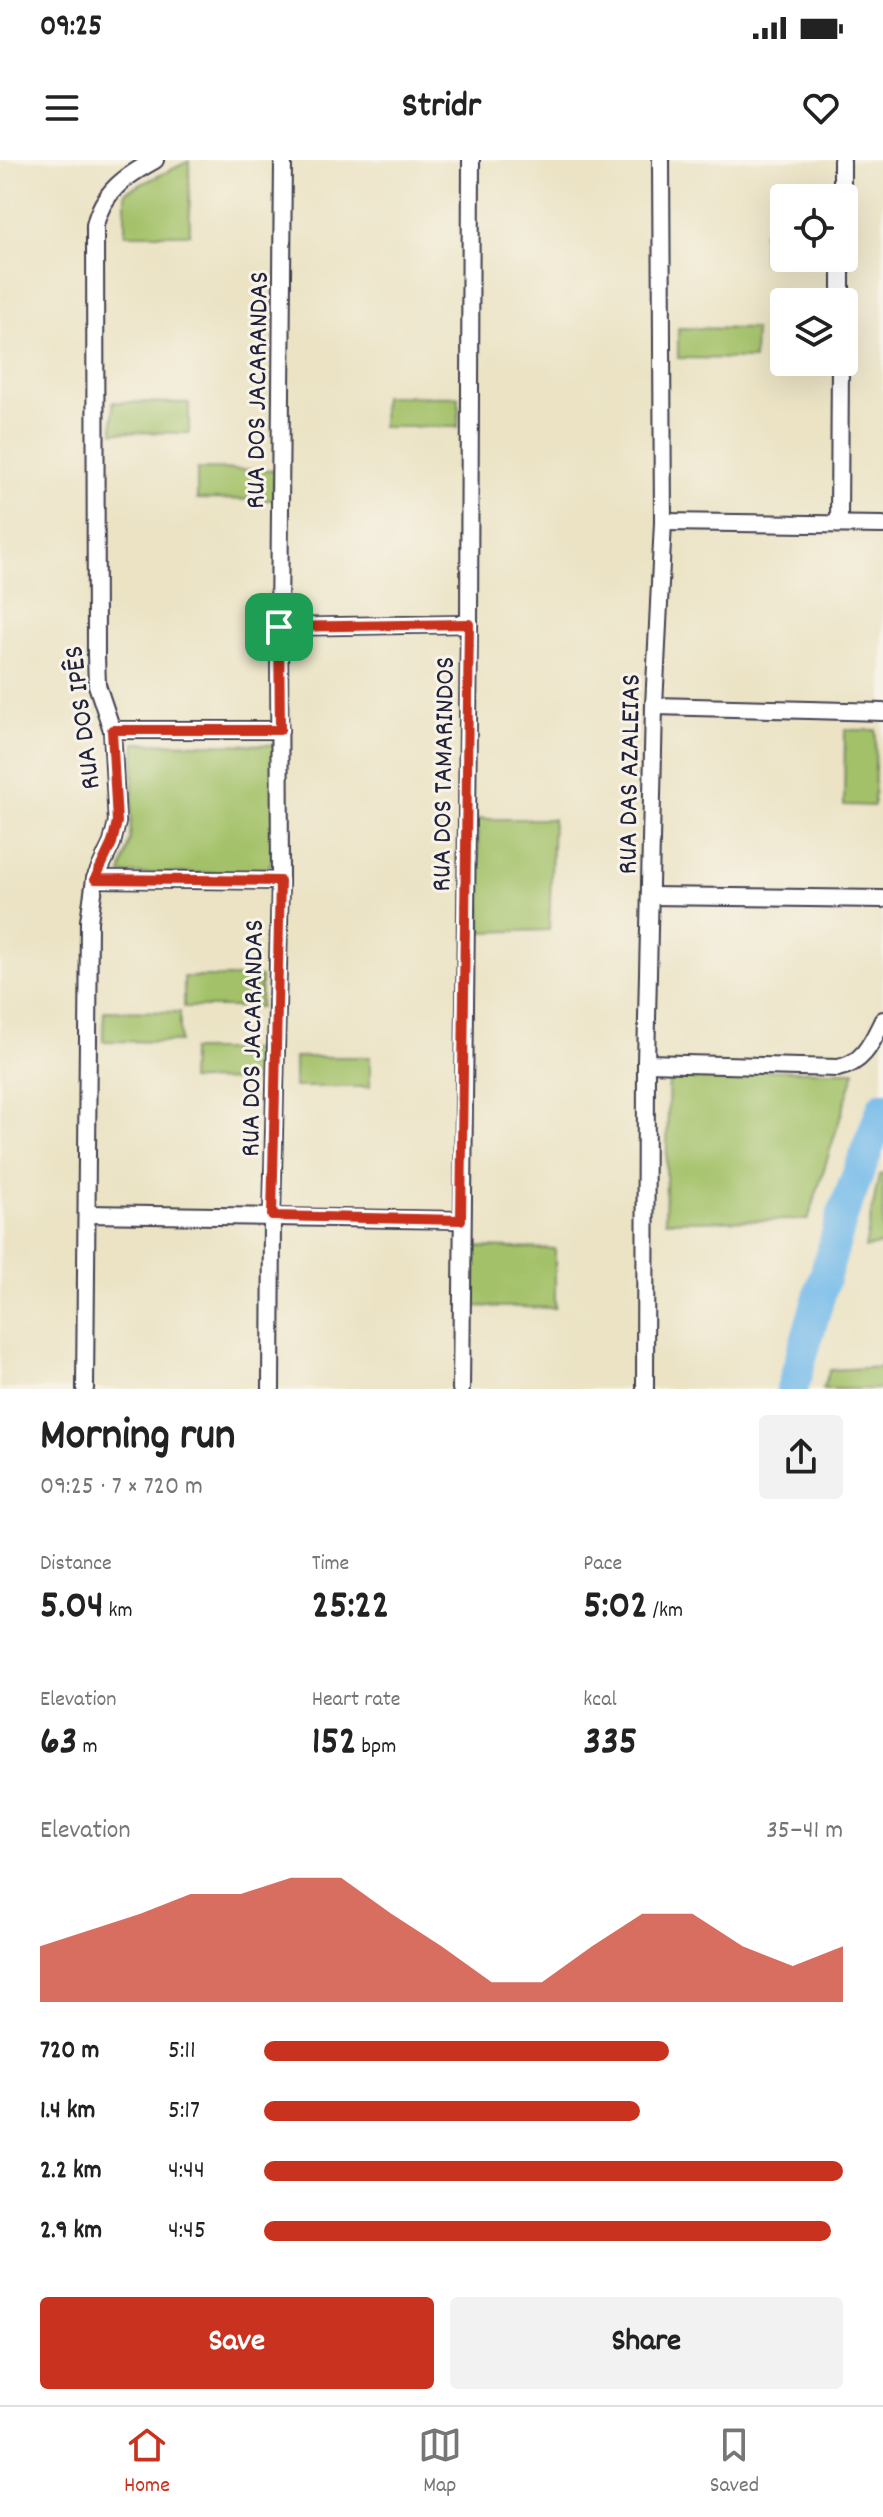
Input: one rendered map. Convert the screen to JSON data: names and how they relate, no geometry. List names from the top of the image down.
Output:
{
  "streets": {
    "street": [
      "RUA DOS JACARANDAS",
      "RUA DOS IPÊS",
      "RUA DOS TAMARINDOS",
      "RUA DAS AZALEIAS"
    ]
  },
  "page": {
    "status": "09:25",
    "header": "Stridr",
    "heading": ["Morning run", "09:25 · 7 × 720 m"],
    "stats": [
      ["Distance", "5.04 km"],
      ["Time", "25:22"],
      ["Pace", "5:02 /km"],
      ["Elevation", "63 m"],
      ["Heart rate", "152 bpm"],
      ["kcal", "335"]
    ],
    "chart": ["Elevation", "35–41 m"],
    "list": [
      {
        "name": "720 m",
        "note": "5:11"
      },
      {
        "name": "1.4 km",
        "note": "5:17"
      },
      {
        "name": "2.2 km",
        "note": "4:44"
      },
      {
        "name": "2.9 km",
        "note": "4:45"
      }
    ],
    "buttons": ["Save", "Share"],
    "tabs": ["Home", "Map", "Saved"]
  }
}
